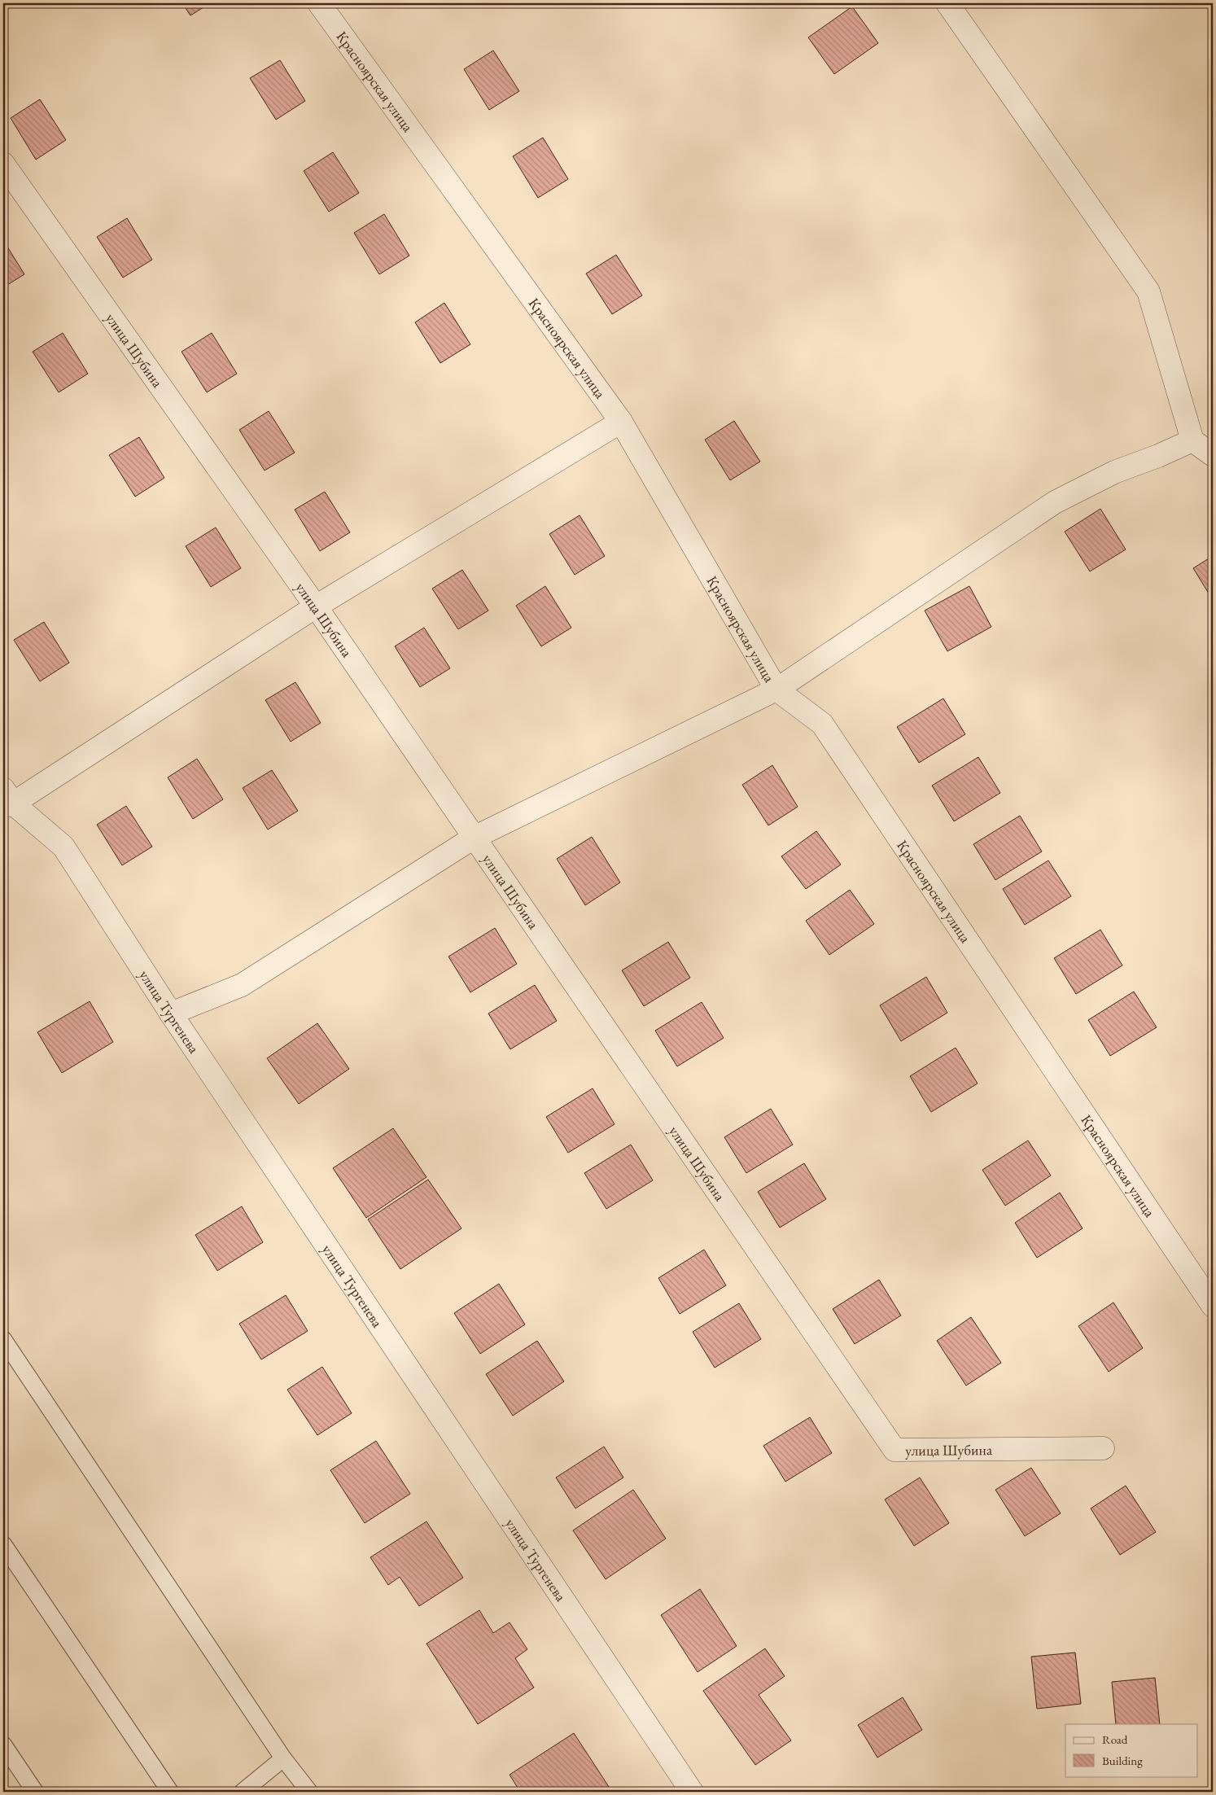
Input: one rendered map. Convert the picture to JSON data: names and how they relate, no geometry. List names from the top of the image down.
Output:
{
  "streets": {
    "street": ["Красноярская улица", "улица Шубина", "улица Тургенева"]
  },
  "legend": ["Road", "Building"]
}
